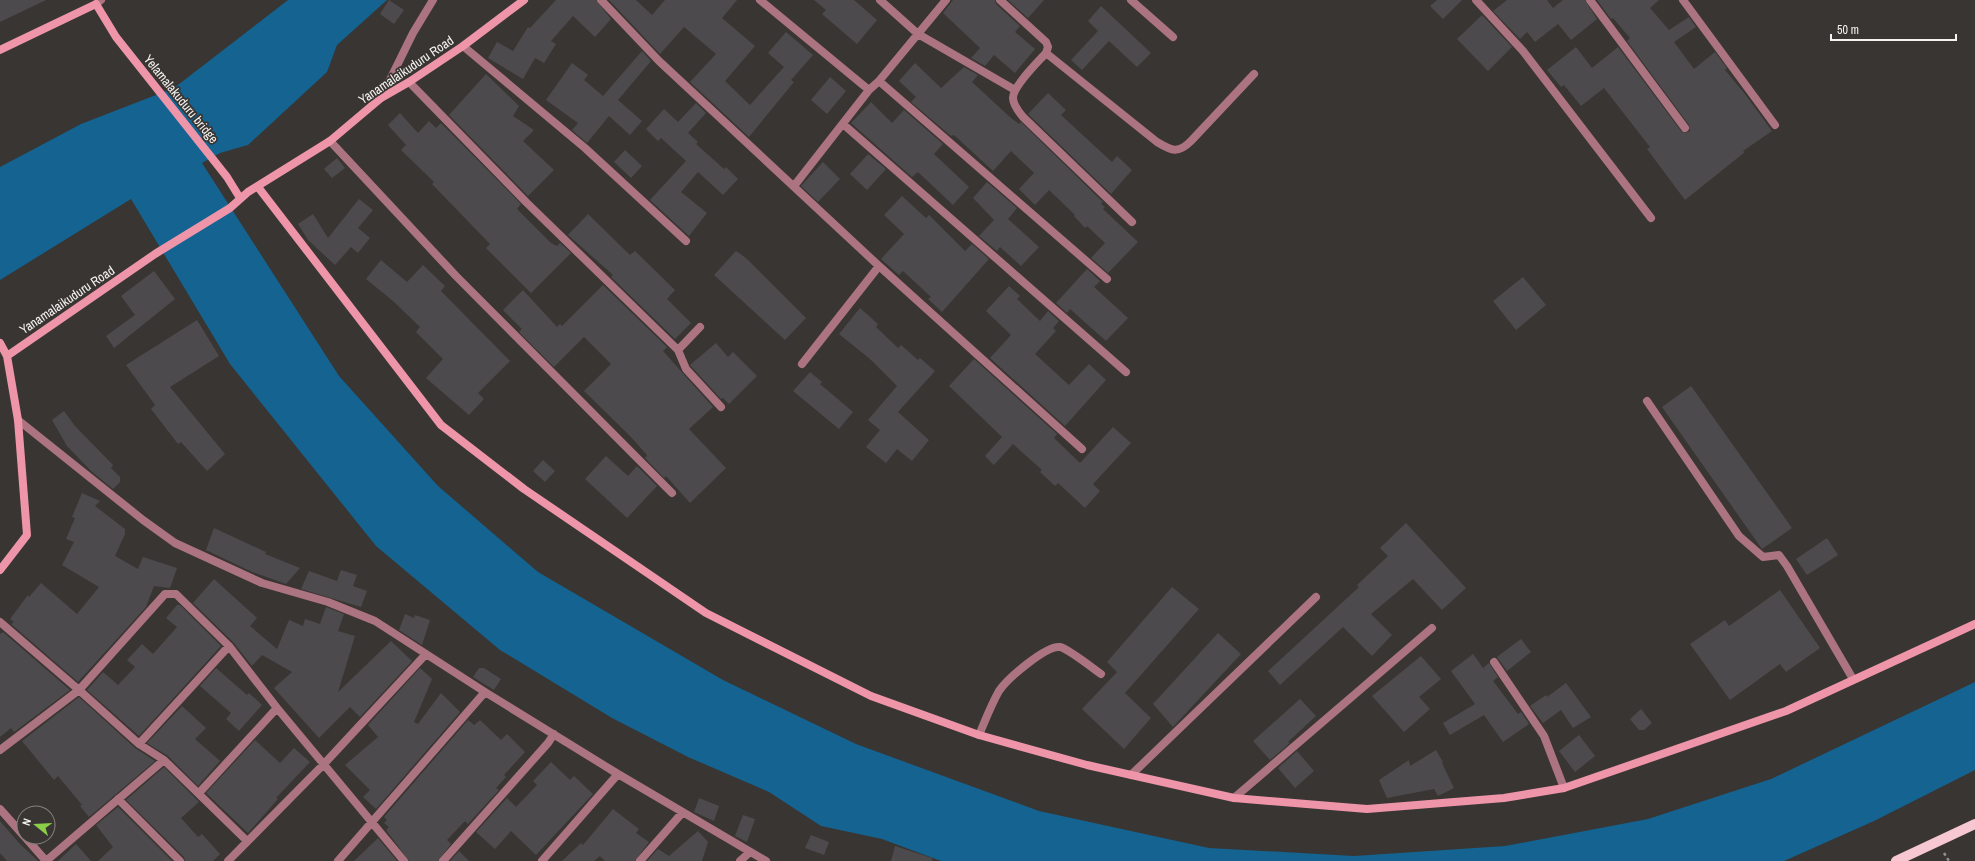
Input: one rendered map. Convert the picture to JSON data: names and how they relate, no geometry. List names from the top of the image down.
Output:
{
  "streets": {
    "street": ["Yanamalaikuduru Road", "Yelamalakuduru bridge"]
  },
  "crossings": [
    ["Yanamalaikuduru Road", "Yelamalakuduru bridge"]
  ],
  "scale_bar": "50 m",
  "north": "left"
}
